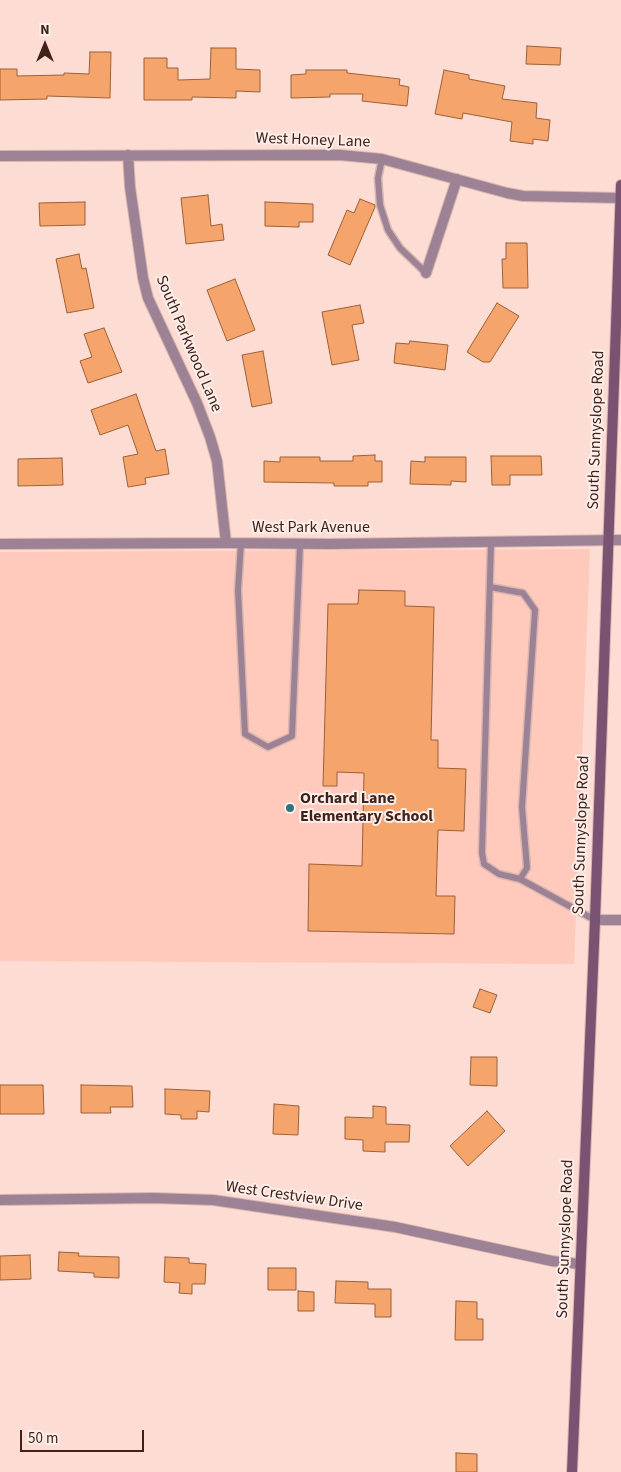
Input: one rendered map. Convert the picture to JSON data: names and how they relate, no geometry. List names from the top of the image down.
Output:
{
  "streets": {
    "street": [
      "West Honey Lane",
      "South Parkwood Lane",
      "South Sunnyslope Road",
      "West Park Avenue",
      "West Crestview Drive"
    ]
  },
  "crossings": [
    ["West Honey Lane", "South Parkwood Lane"],
    ["West Honey Lane", "South Sunnyslope Road"],
    ["South Parkwood Lane", "West Park Avenue"],
    ["South Sunnyslope Road", "West Park Avenue"],
    ["South Sunnyslope Road", "West Crestview Drive"]
  ],
  "places": ["Orchard Lane Elementary School"],
  "scale_bar": "50 m",
  "north": "top"
}
